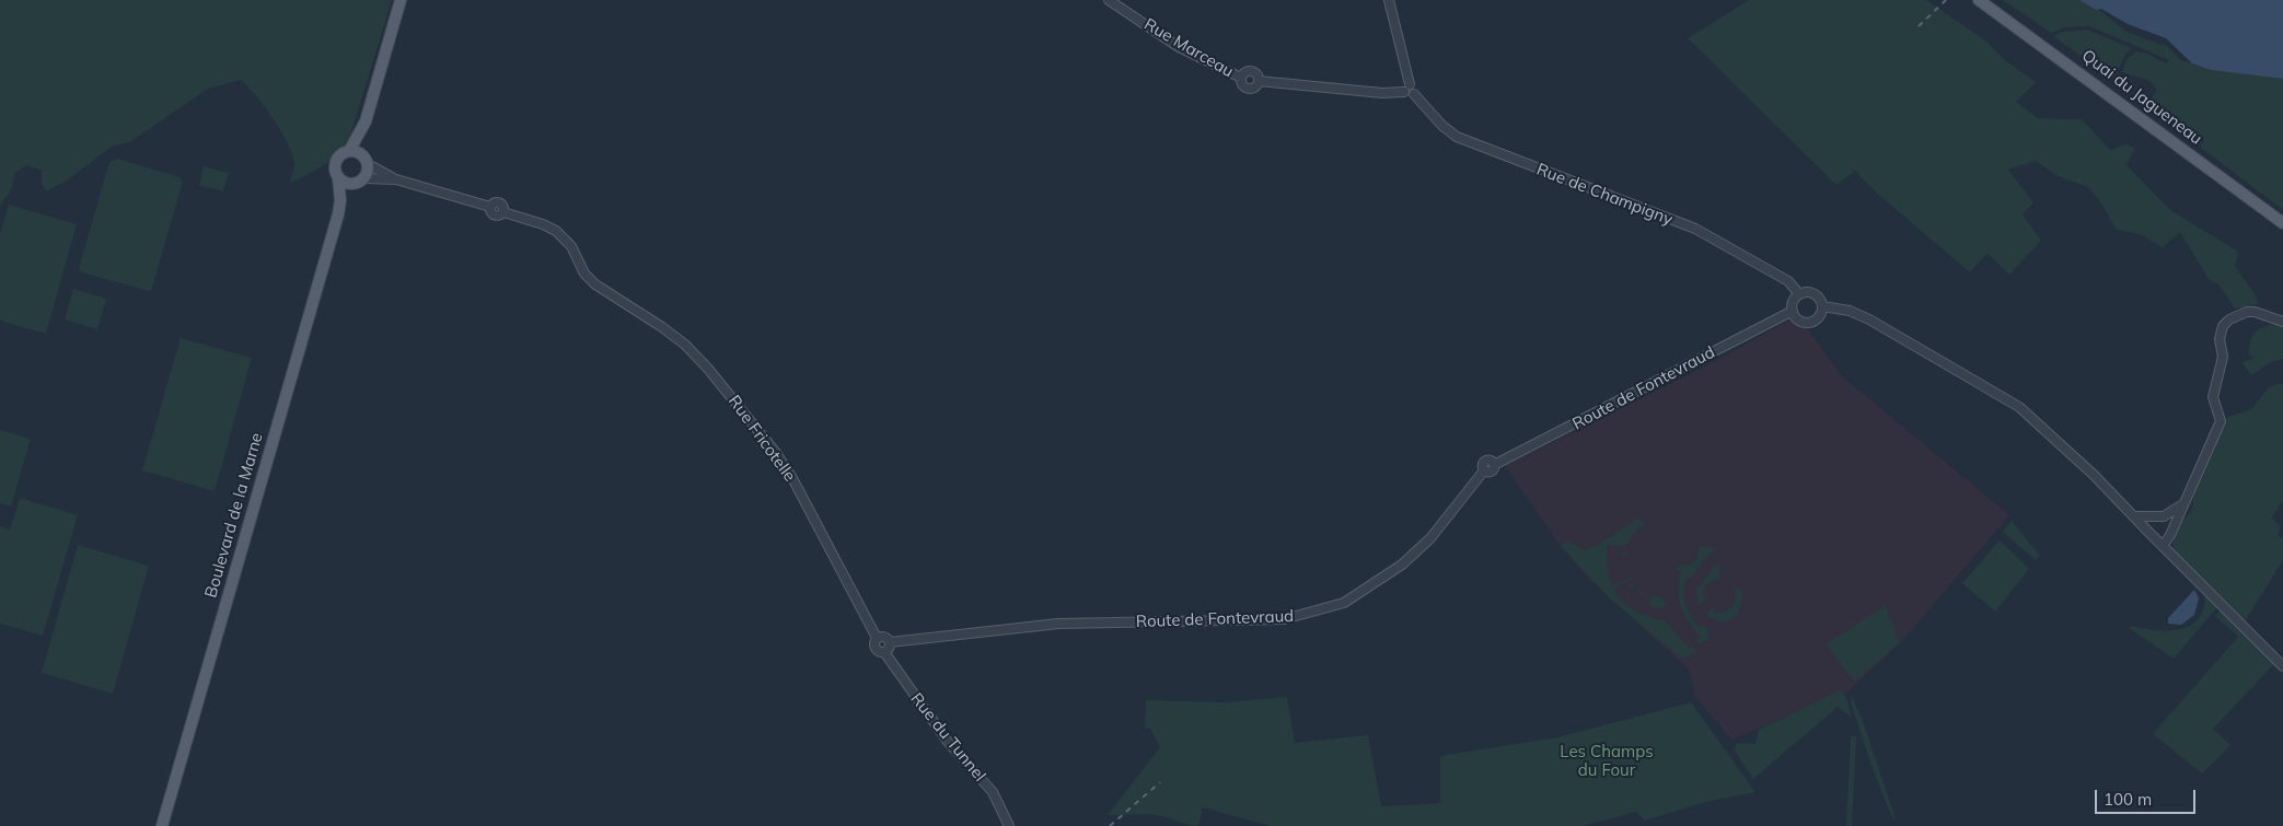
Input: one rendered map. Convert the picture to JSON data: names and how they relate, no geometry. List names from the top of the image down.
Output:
{
  "streets": {
    "main road": ["Quai du Jagueneau", "Boulevard de la Marne"],
    "street": [
      "Rue Marceau",
      "Rue de Champigny",
      "Route de Fontevraud",
      "Rue Fricotelle",
      "Rue du Tunnel"
    ]
  },
  "crossings": [
    ["Rue de Champigny", "Route de Fontevraud"],
    ["Route de Fontevraud", "Rue Fricotelle"],
    ["Route de Fontevraud", "Rue du Tunnel"],
    ["Rue Fricotelle", "Rue du Tunnel"]
  ],
  "parks": ["Les Champs du Four"],
  "scale_bar": "100 m"
}
